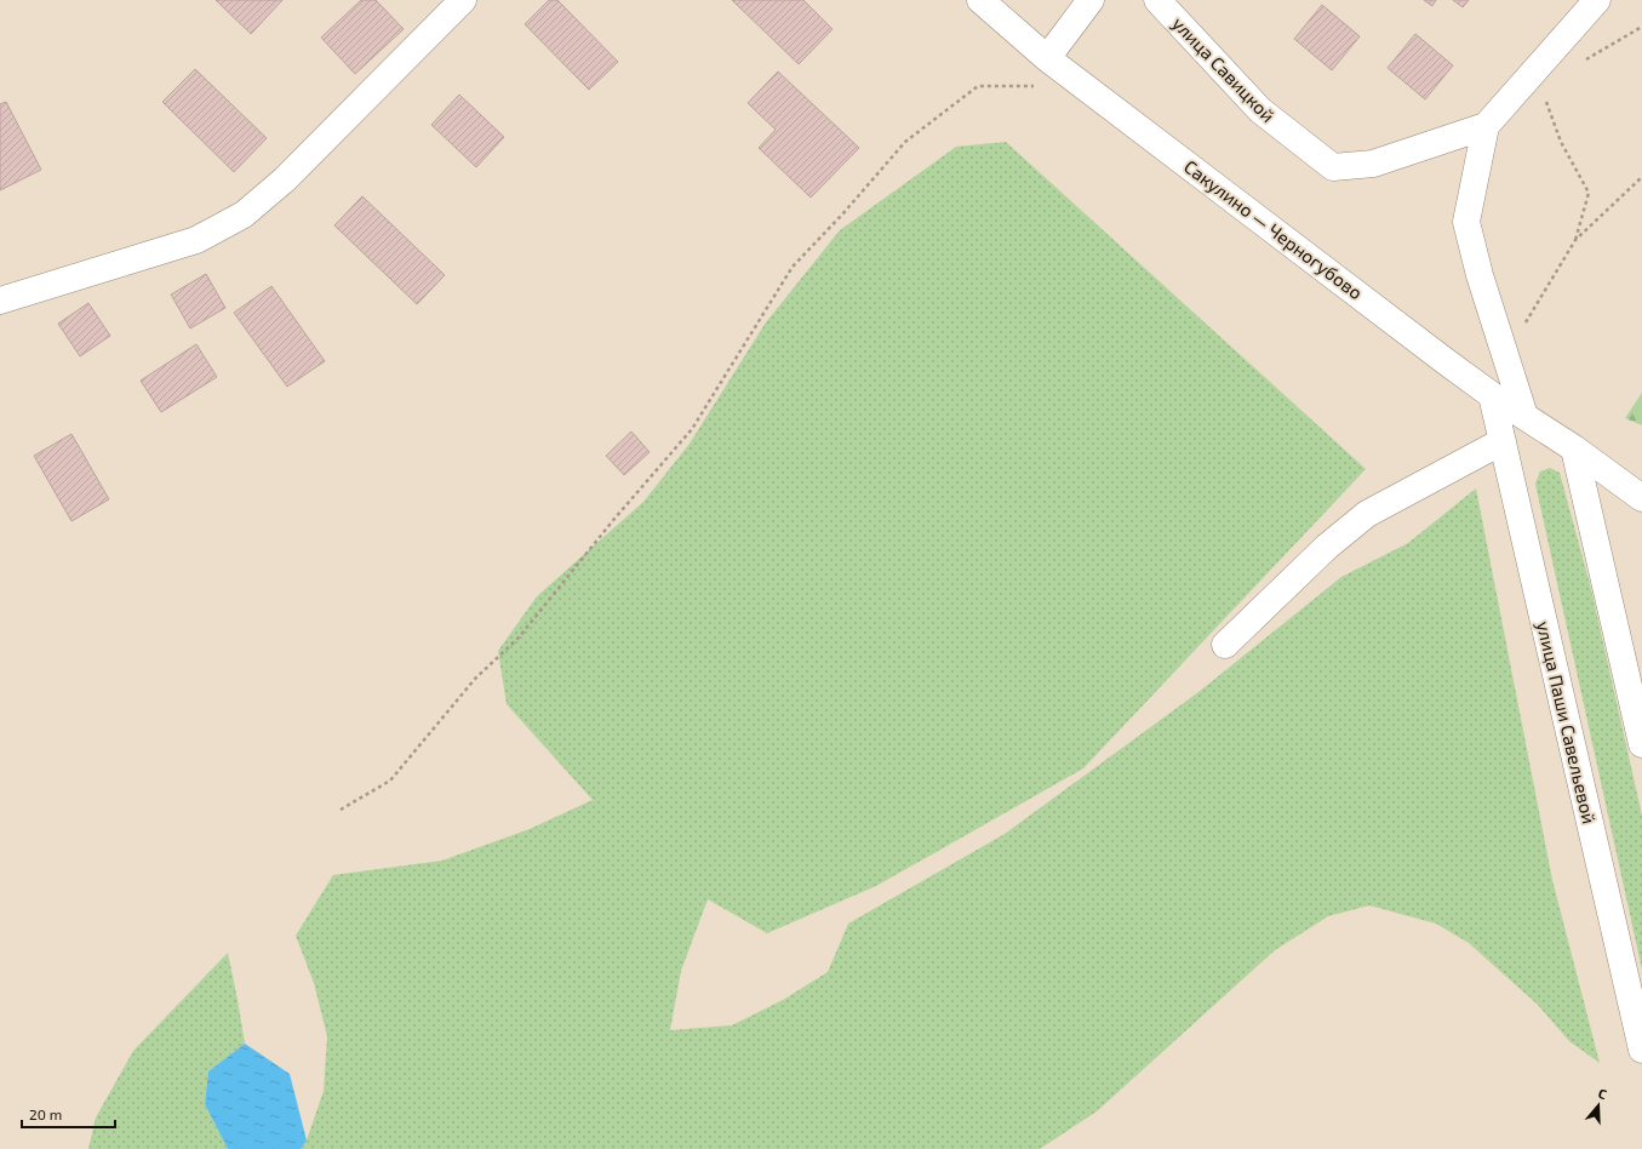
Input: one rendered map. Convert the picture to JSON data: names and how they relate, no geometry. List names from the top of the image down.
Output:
{
  "streets": {
    "street": ["улица Савицкой", "Сакулино — Черногубово", "улица Паши Савельевой"]
  },
  "crossings": [
    ["Сакулино — Черногубово", "улица Паши Савельевой"]
  ],
  "scale_bar": "20 m",
  "north": "top"
}
